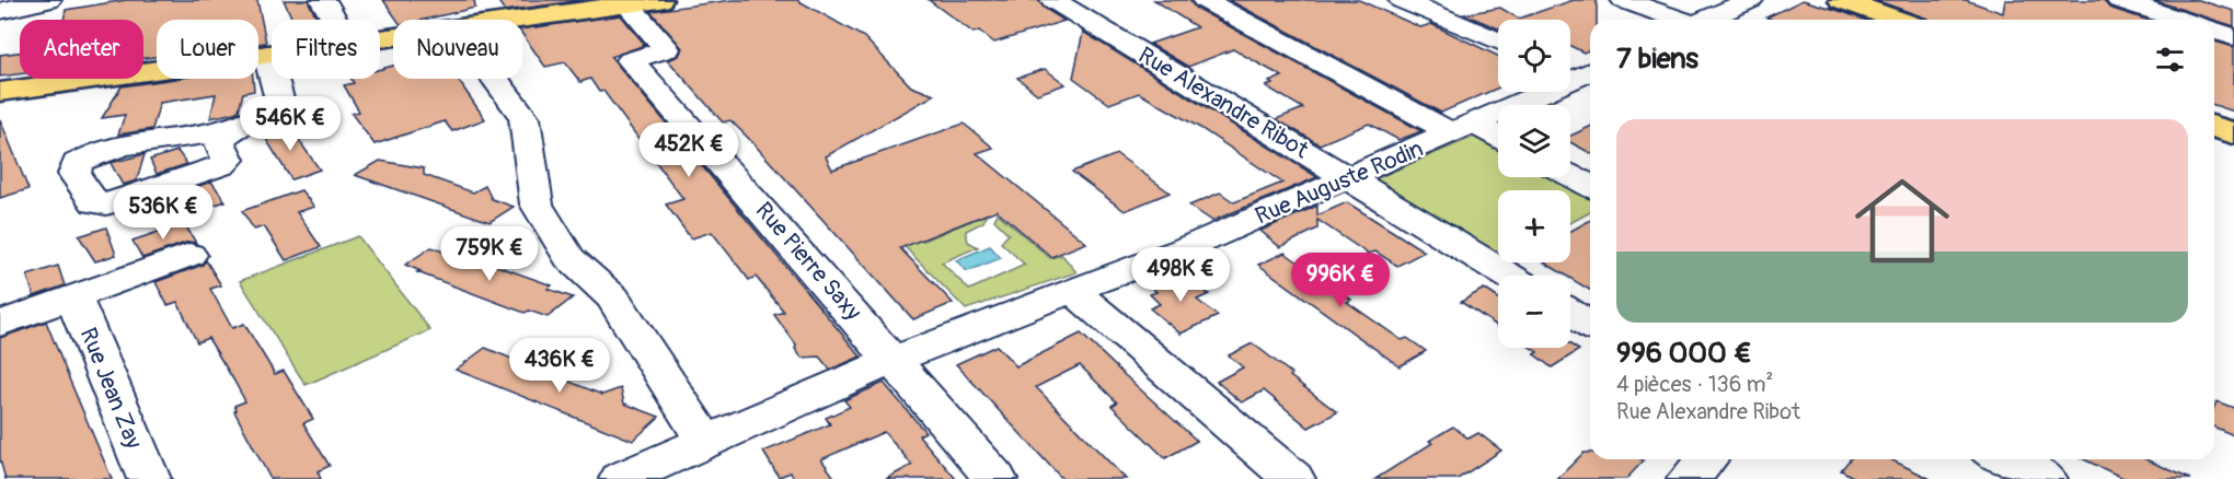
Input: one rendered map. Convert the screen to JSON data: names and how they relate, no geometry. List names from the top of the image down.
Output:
{
  "streets": {
    "street": [
      "Rue Alexandre Ribot",
      "Rue Auguste Rodin",
      "Rue Pierre Saxy",
      "Rue Jean Zay"
    ]
  },
  "crossings": [
    ["Rue Alexandre Ribot", "Rue Auguste Rodin"],
    ["Rue Auguste Rodin", "Rue Pierre Saxy"]
  ],
  "page": {
    "map_buttons": ["+", "−"],
    "chip": [
      "Acheter",
      "Louer",
      "Filtres",
      "Nouveau"
    ],
    "heading": "7 biens",
    "price": [
      "546K €",
      "452K €",
      "536K €",
      "759K €",
      "498K €",
      "996K €",
      "436K €"
    ],
    "list": [
      {
        "name": "996 000 €",
        "note": "4 pièces · 136 m² · Rue Alexandre Ribot"
      }
    ]
  }
}
